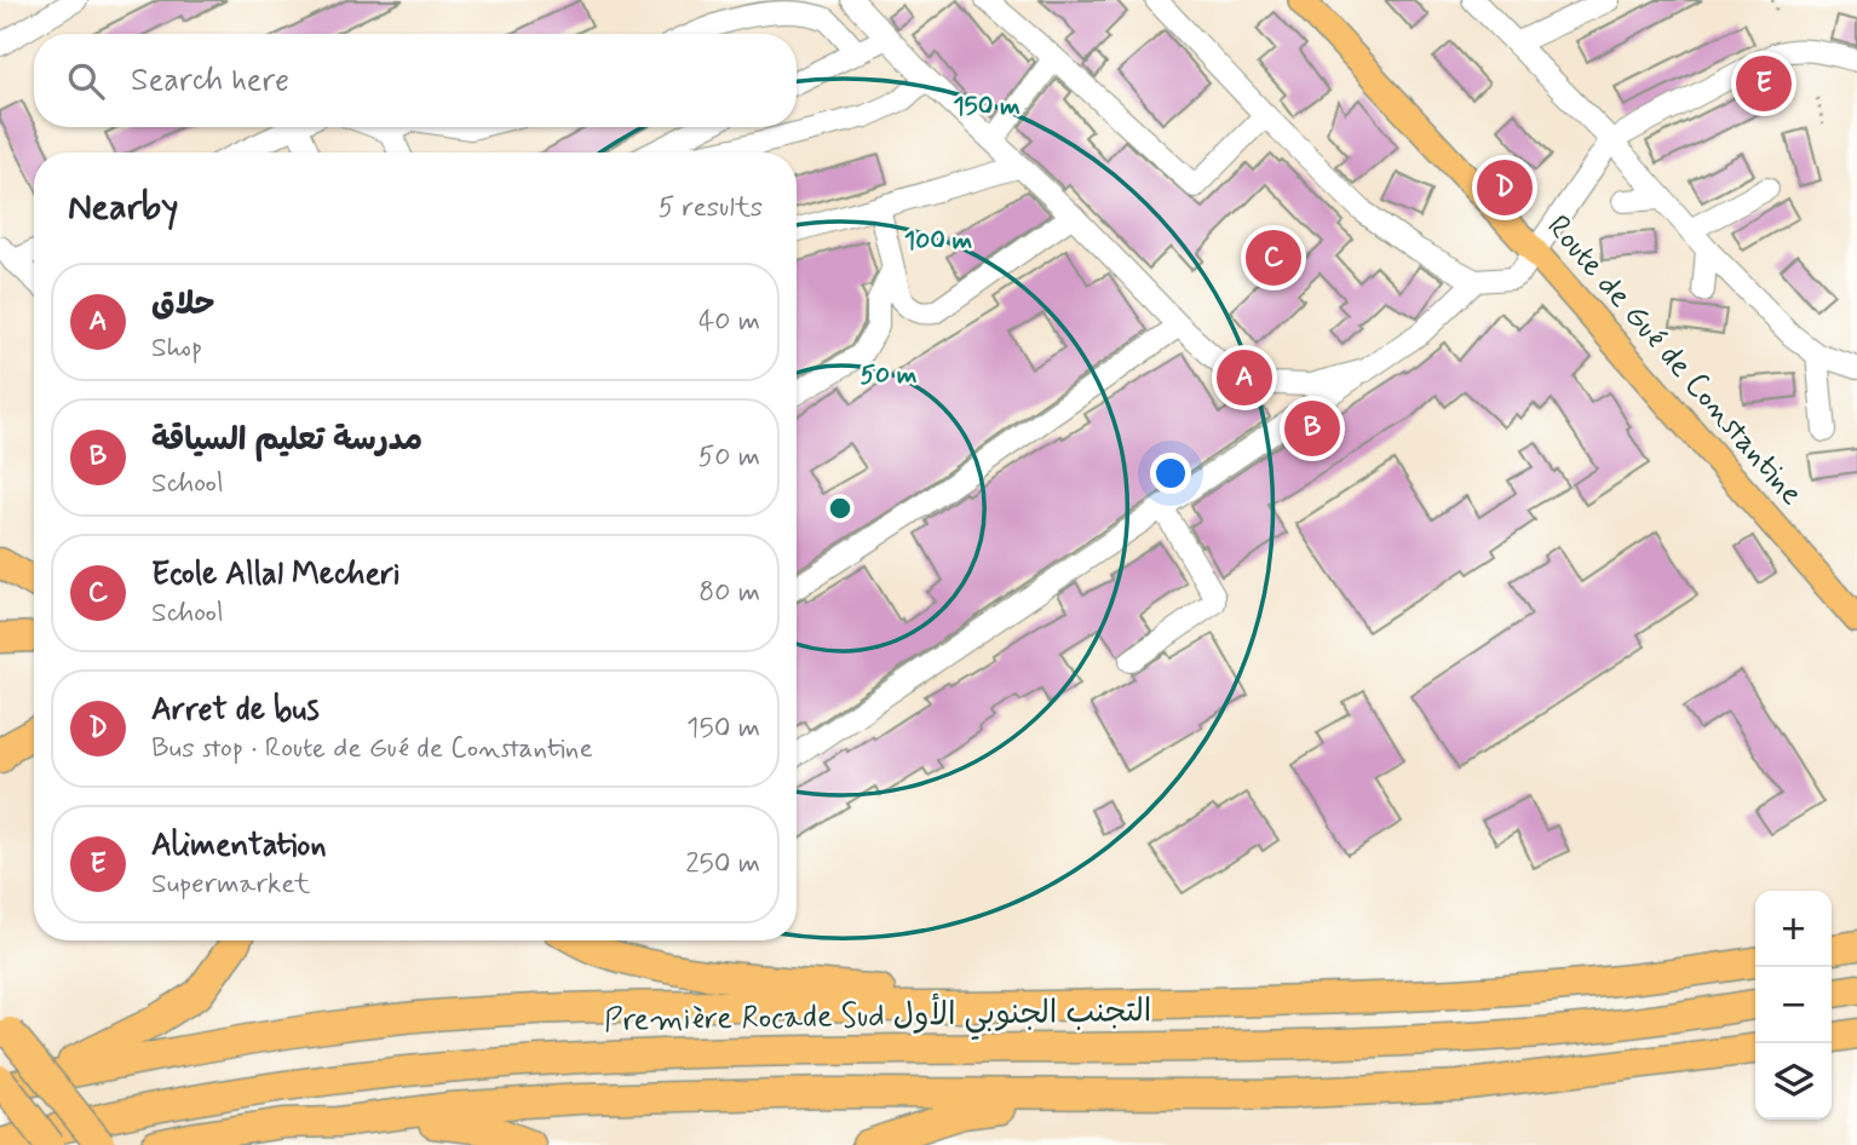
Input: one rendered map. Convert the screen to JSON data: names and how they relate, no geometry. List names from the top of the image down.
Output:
{
  "streets": {
    "highway": ["Première Rocade Sud التجنب الجنوبي الأول"],
    "main road": ["Route de Gué de Constantine"]
  },
  "page": {
    "search": "Search here",
    "pins": [
      "E",
      "D",
      "C",
      "A",
      "B"
    ],
    "heading": ["Nearby", "5 results"],
    "list": [
      {
        "mark": "A",
        "name": "حلاق",
        "note": "Shop",
        "value": "40 m"
      },
      {
        "mark": "B",
        "name": "مدرسة تعليم السياقة",
        "note": "School",
        "value": "50 m"
      },
      {
        "mark": "C",
        "name": "Ecole Allal Mecheri",
        "note": "School",
        "value": "80 m"
      },
      {
        "mark": "D",
        "name": "Arret de bus",
        "note": "Bus stop · Route de Gué de Constantine",
        "value": "150 m"
      },
      {
        "mark": "E",
        "name": "Alimentation",
        "note": "Supermarket",
        "value": "250 m"
      }
    ],
    "map_buttons": ["+", "−"]
  },
  "rings": ["150 m", "100 m", "50 m"]
}
